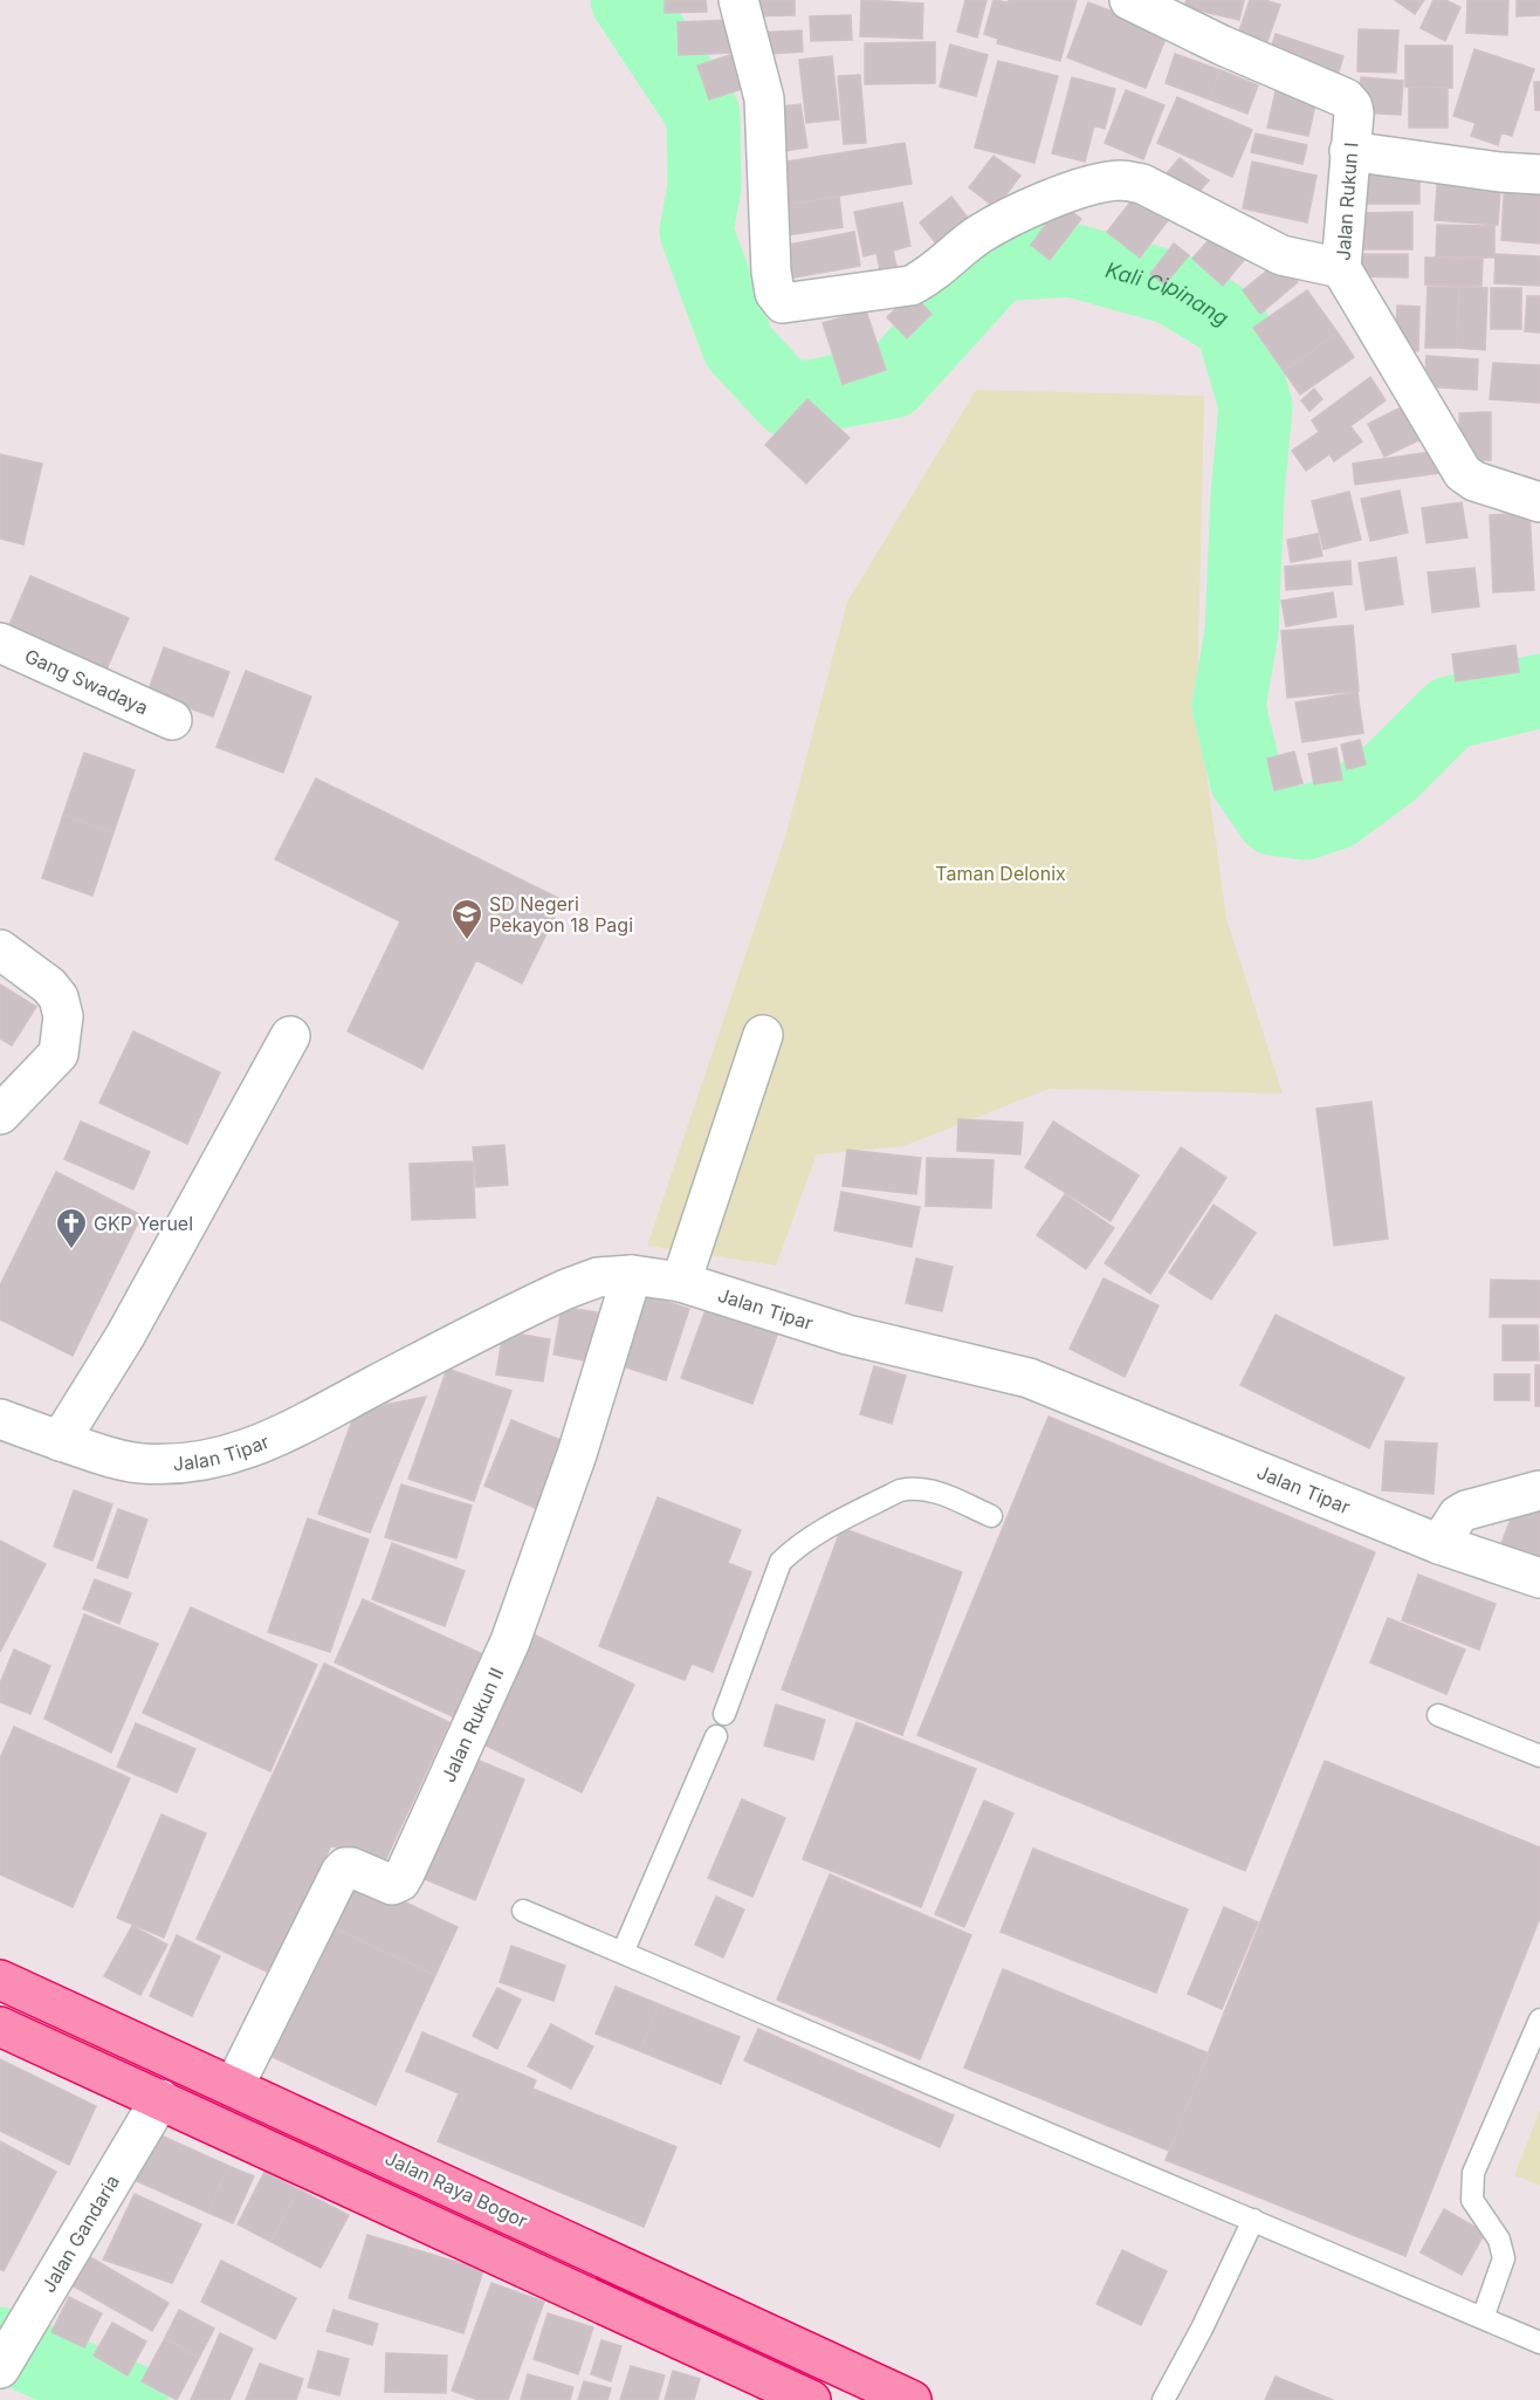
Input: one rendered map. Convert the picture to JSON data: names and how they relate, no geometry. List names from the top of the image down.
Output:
{
  "streets": {
    "highway": ["Jalan Raya Bogor"],
    "street": [
      "Jalan Rukun I",
      "Gang Swadaya",
      "Jalan Tipar",
      "Jalan Rukun II",
      "Jalan Gandaria"
    ]
  },
  "crossings": [
    ["Jalan Tipar", "Jalan Rukun II"],
    ["Jalan Rukun II", "Jalan Raya Bogor"]
  ],
  "water": ["Kali Cipinang"],
  "parks": ["Taman Delonix"],
  "places": {
    "school or university": ["SD Negeri Pekayon 18 Pagi"],
    "church": ["GKP Yeruel"]
  }
}
